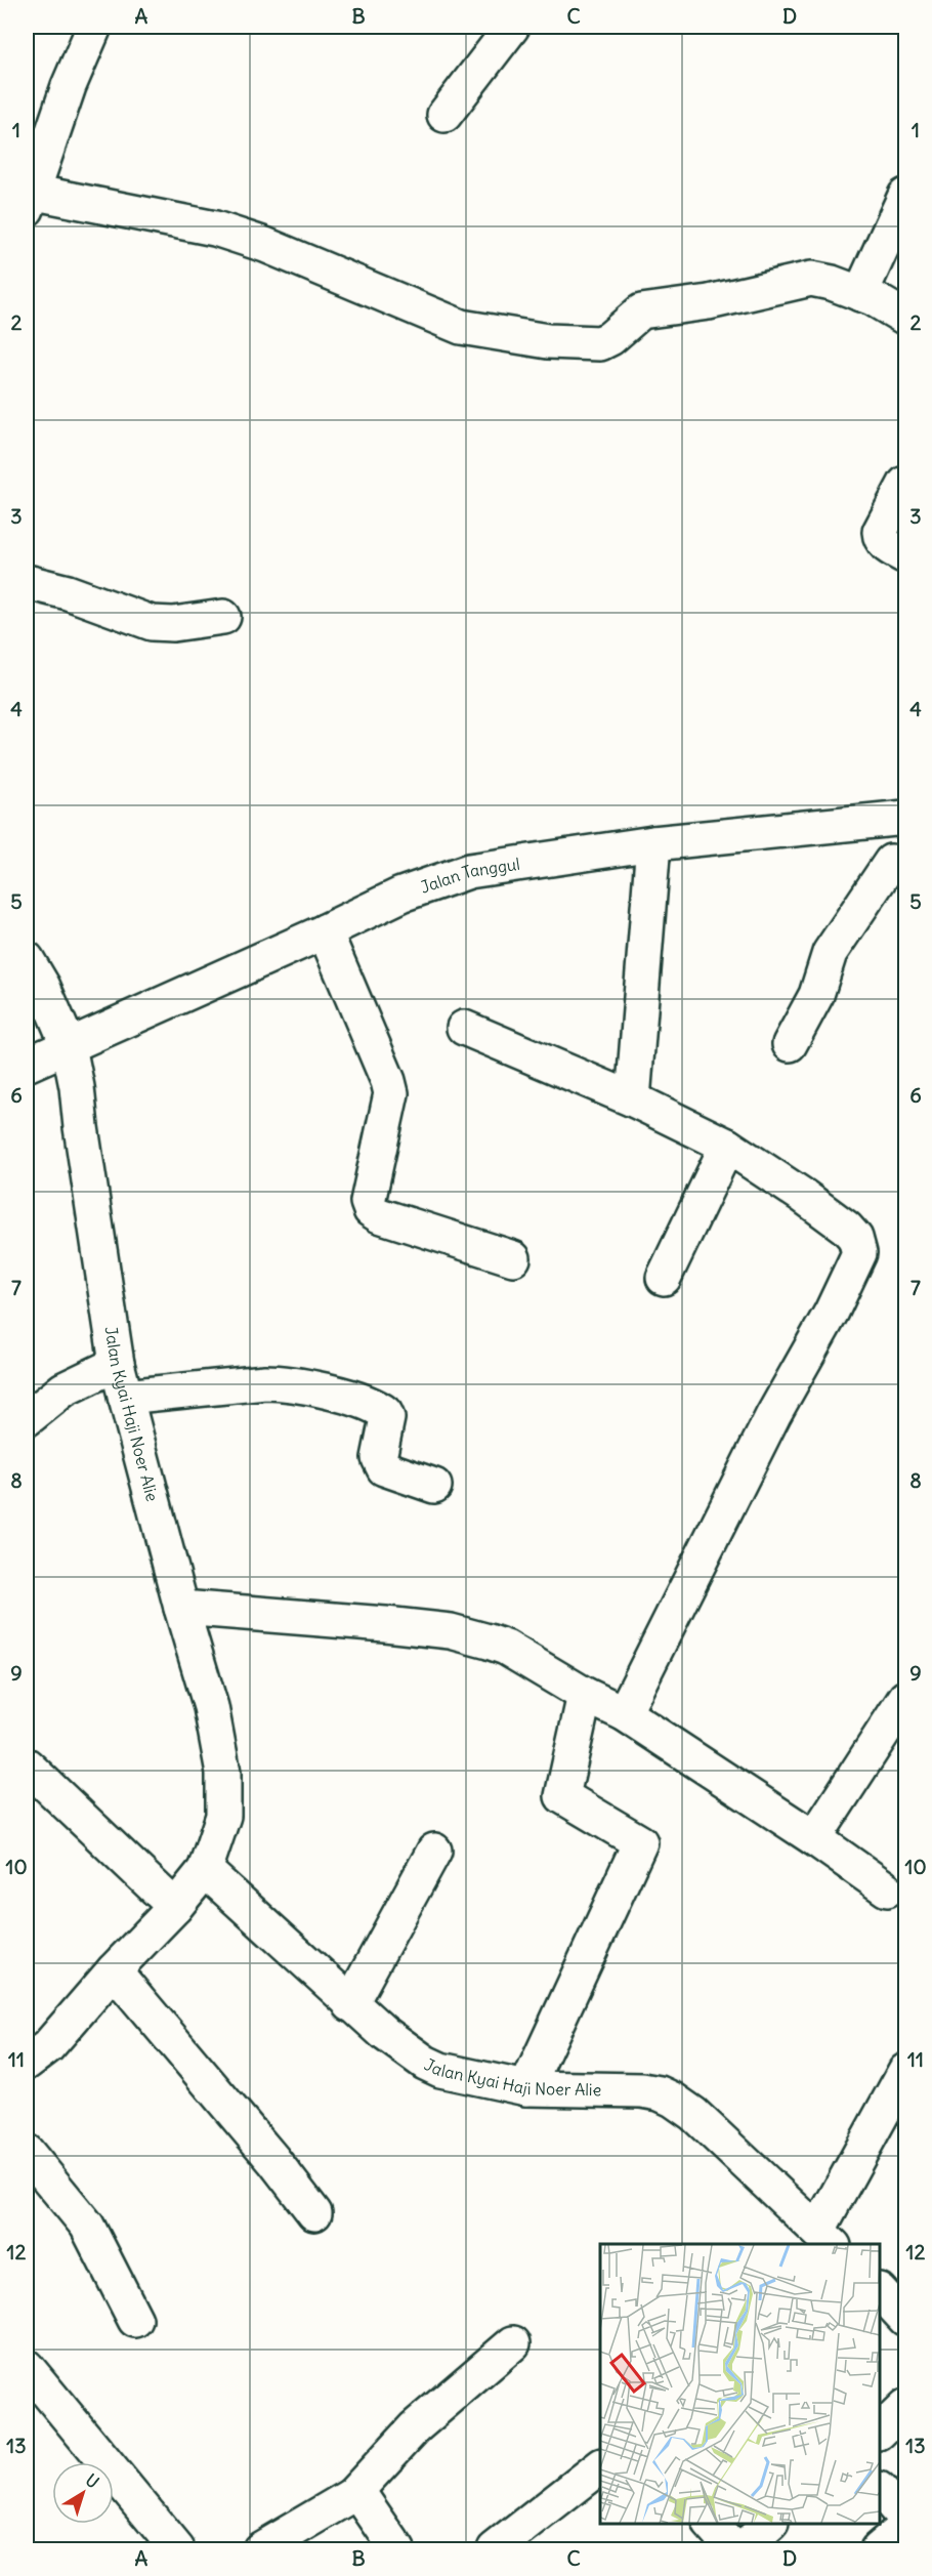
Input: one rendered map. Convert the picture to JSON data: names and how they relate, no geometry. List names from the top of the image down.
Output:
{
  "streets": {
    "street": ["Jalan Tanggul", "Jalan Kyai Haji Noer Alie"]
  },
  "crossings": [
    ["Jalan Tanggul", "Jalan Kyai Haji Noer Alie"]
  ],
  "north": "top right",
  "grid": {
    "columns": [
      "A",
      "B",
      "C",
      "D"
    ],
    "rows": [
      "1",
      "2",
      "3",
      "4",
      "5",
      "6",
      "7",
      "8",
      "9",
      "10",
      "11",
      "12",
      "13"
    ]
  }
}
